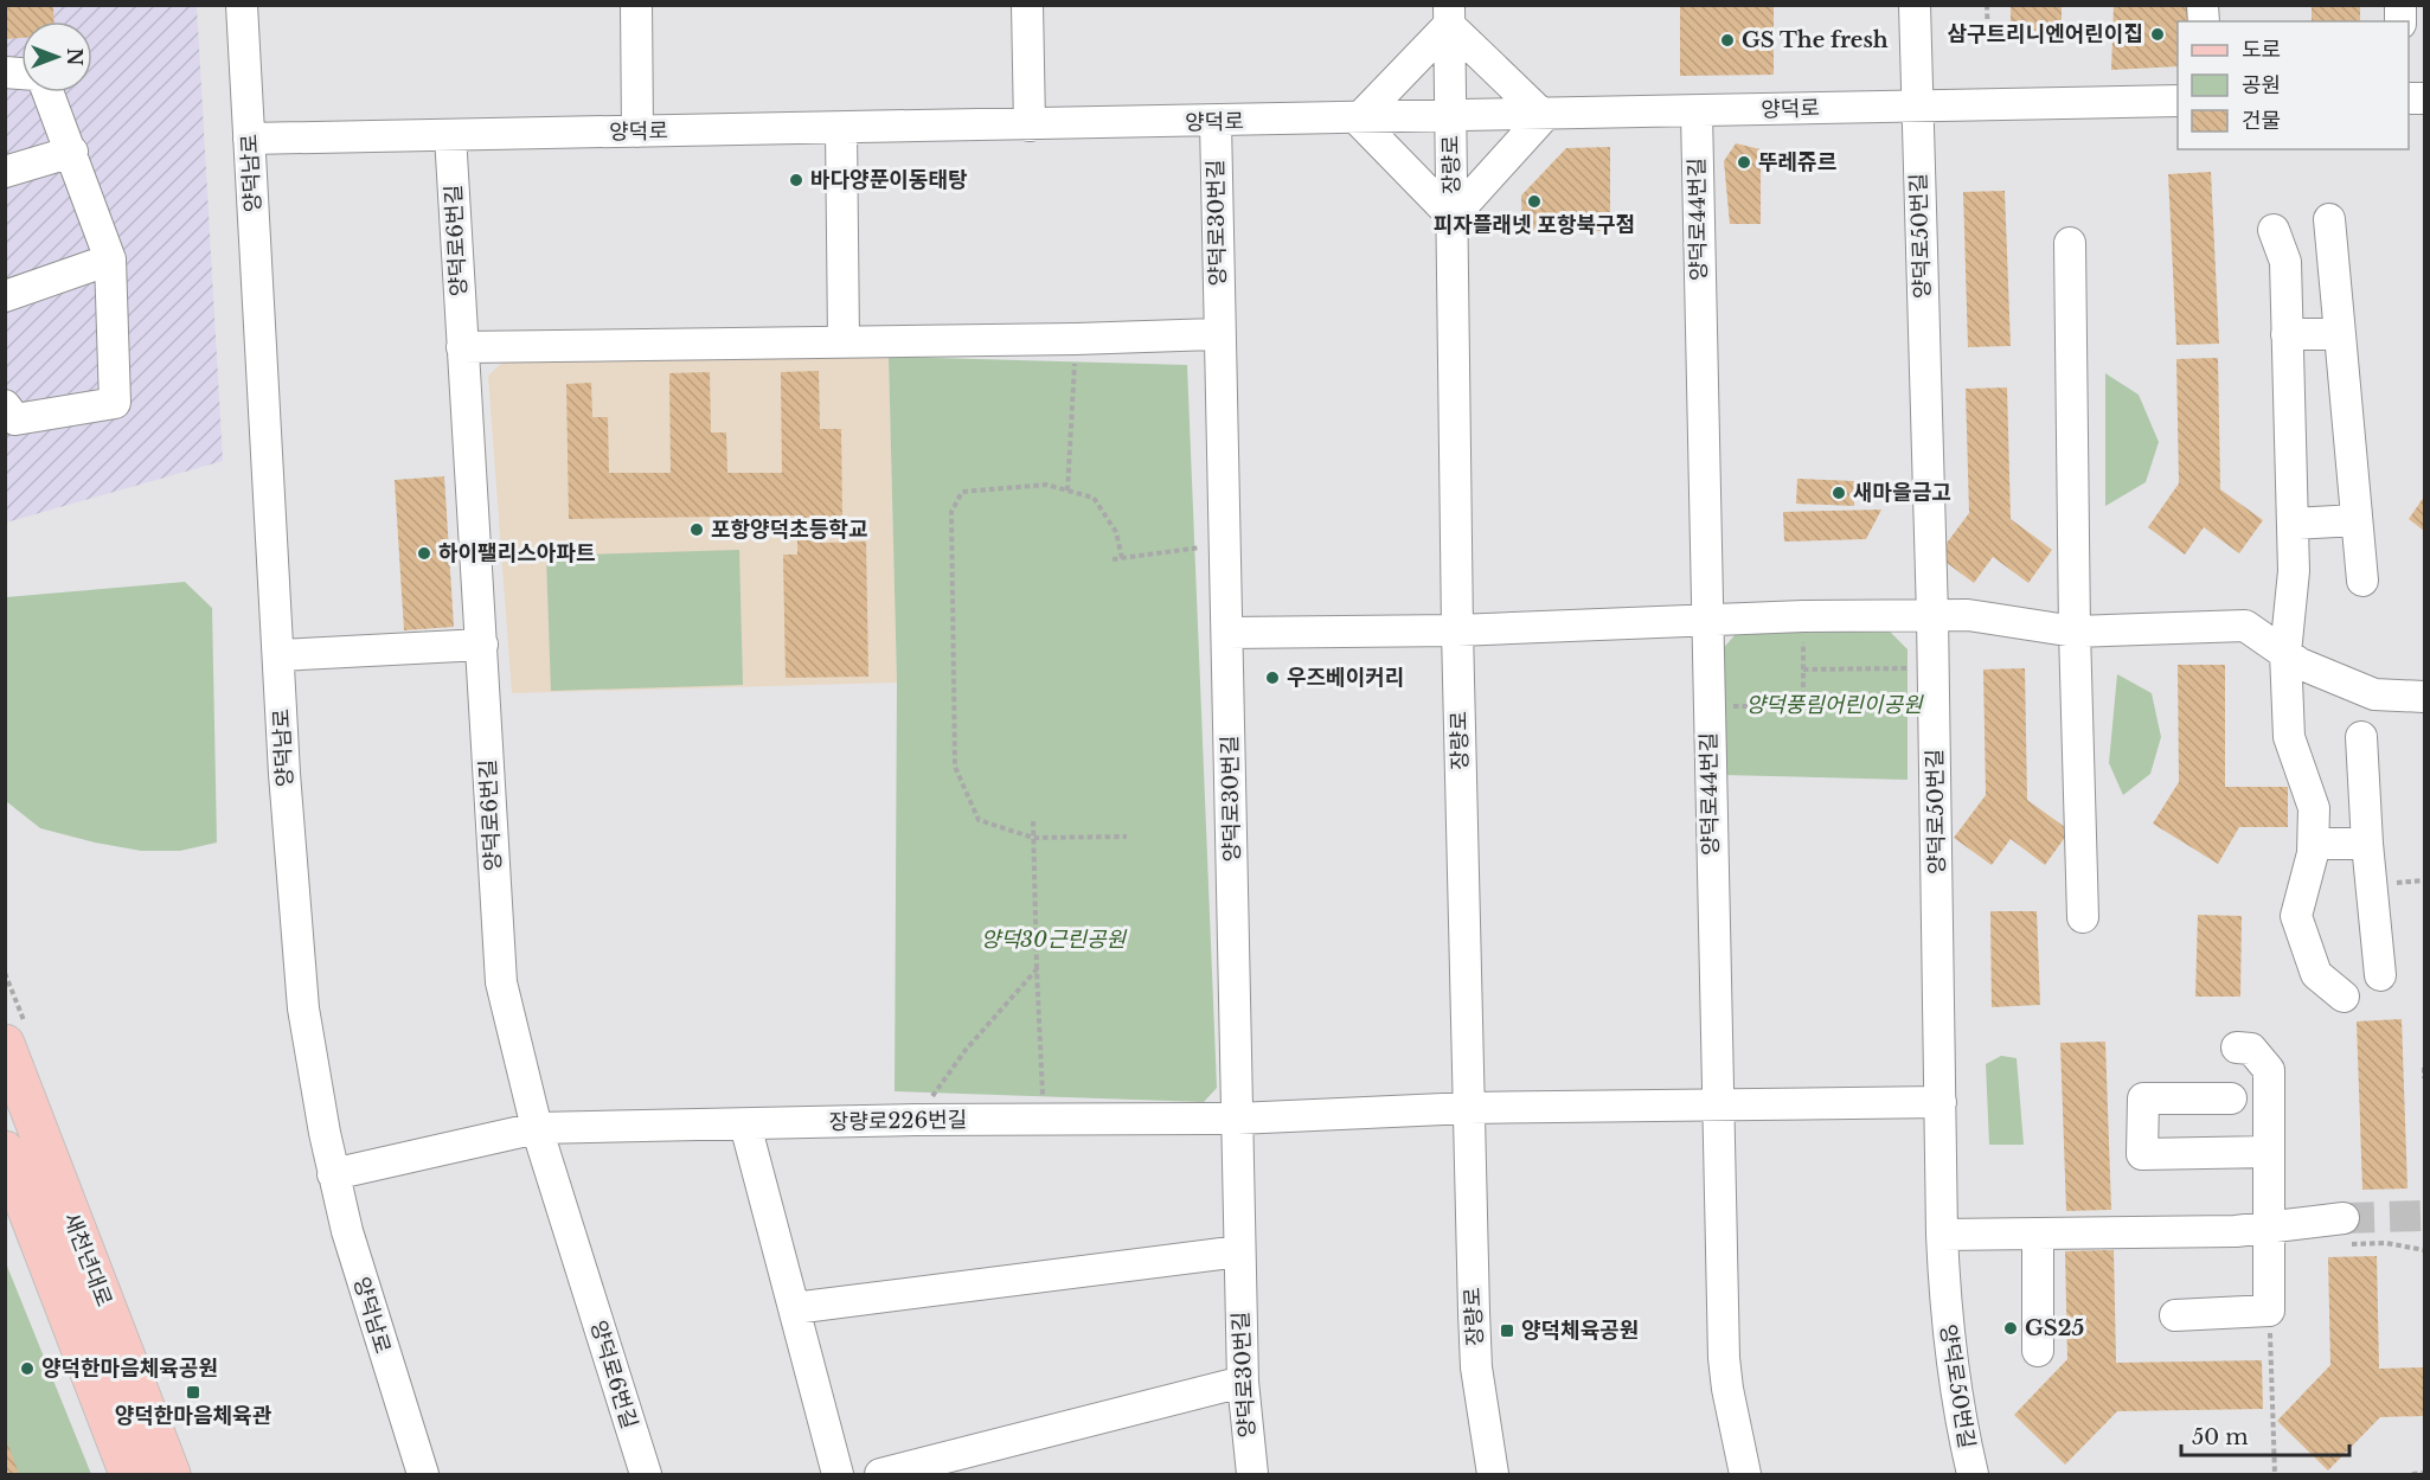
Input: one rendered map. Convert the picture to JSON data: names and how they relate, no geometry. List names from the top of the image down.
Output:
{
  "streets": {
    "main road": ["새천년대로"],
    "street": [
      "양덕로",
      "장량로",
      "양덕남로",
      "양덕로44번길",
      "양덕로30번길",
      "양덕로50번길",
      "양덕로6번길",
      "장량로226번길"
    ]
  },
  "crossings": [
    ["양덕로", "장량로"],
    ["양덕로", "양덕남로"],
    ["양덕로", "양덕로44번길"],
    ["양덕로", "양덕로30번길"],
    ["양덕로", "양덕로50번길"],
    ["양덕로", "양덕로6번길"],
    ["장량로", "장량로226번길"],
    ["양덕남로", "장량로226번길"],
    ["양덕로44번길", "장량로226번길"],
    ["양덕로30번길", "장량로226번길"],
    ["양덕로50번길", "장량로226번길"],
    ["양덕로6번길", "장량로226번길"]
  ],
  "parks": ["양덕풍림어린이공원", "양덕30근린공원"],
  "places": {
    "other": [
      "삼구트리니엔어린이집",
      "GS The fresh",
      "뚜레쥬르",
      "바다양푼이동태탕",
      "피자플래넷 포항북구점",
      "새마을금고",
      "포항양덕초등학교",
      "하이팰리스아파트",
      "우즈베이커리",
      "GS25",
      "양덕한마음체육공원"
    ],
    "transit": ["양덕체육공원", "양덕한마음체육관"]
  },
  "legend": ["도로", "공원", "건물"],
  "scale_bar": "50 m",
  "north": "right"
}
